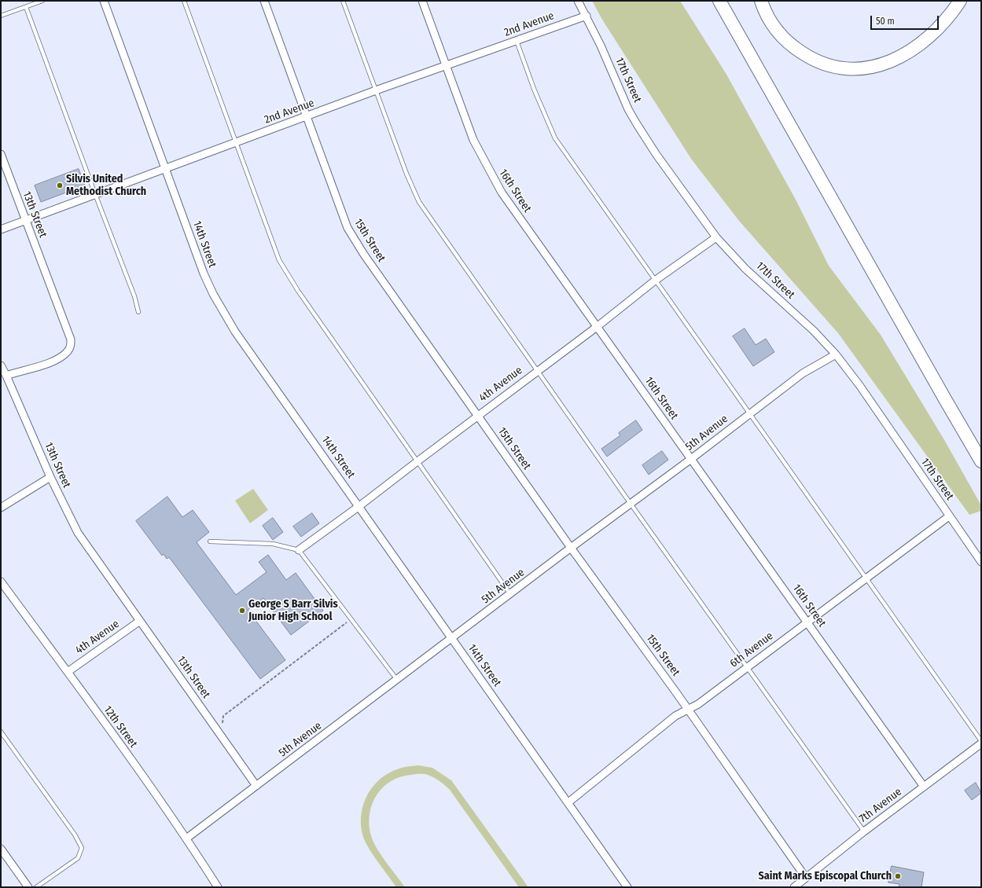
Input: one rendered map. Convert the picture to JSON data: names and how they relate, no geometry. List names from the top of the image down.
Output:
{
  "streets": {
    "street": [
      "2nd Avenue",
      "17th Street",
      "16th Street",
      "13th Street",
      "15th Street",
      "14th Street",
      "4th Avenue",
      "5th Avenue",
      "6th Avenue",
      "12th Street",
      "7th Avenue"
    ]
  },
  "crossings": [
    ["2nd Avenue", "17th Street"],
    ["2nd Avenue", "16th Street"],
    ["2nd Avenue", "13th Street"],
    ["2nd Avenue", "15th Street"],
    ["2nd Avenue", "14th Street"],
    ["17th Street", "4th Avenue"],
    ["17th Street", "5th Avenue"],
    ["17th Street", "6th Avenue"],
    ["16th Street", "4th Avenue"],
    ["16th Street", "5th Avenue"],
    ["16th Street", "6th Avenue"],
    ["16th Street", "7th Avenue"],
    ["13th Street", "4th Avenue"],
    ["13th Street", "5th Avenue"],
    ["15th Street", "4th Avenue"],
    ["15th Street", "5th Avenue"],
    ["15th Street", "6th Avenue"],
    ["15th Street", "7th Avenue"],
    ["14th Street", "4th Avenue"],
    ["14th Street", "5th Avenue"],
    ["14th Street", "6th Avenue"],
    ["4th Avenue", "12th Street"],
    ["5th Avenue", "12th Street"]
  ],
  "places": ["Silvis United Methodist Church", "George S Barr Silvis Junior High School", "Saint Marks Episcopal Church"],
  "scale_bar": "50 m"
}
